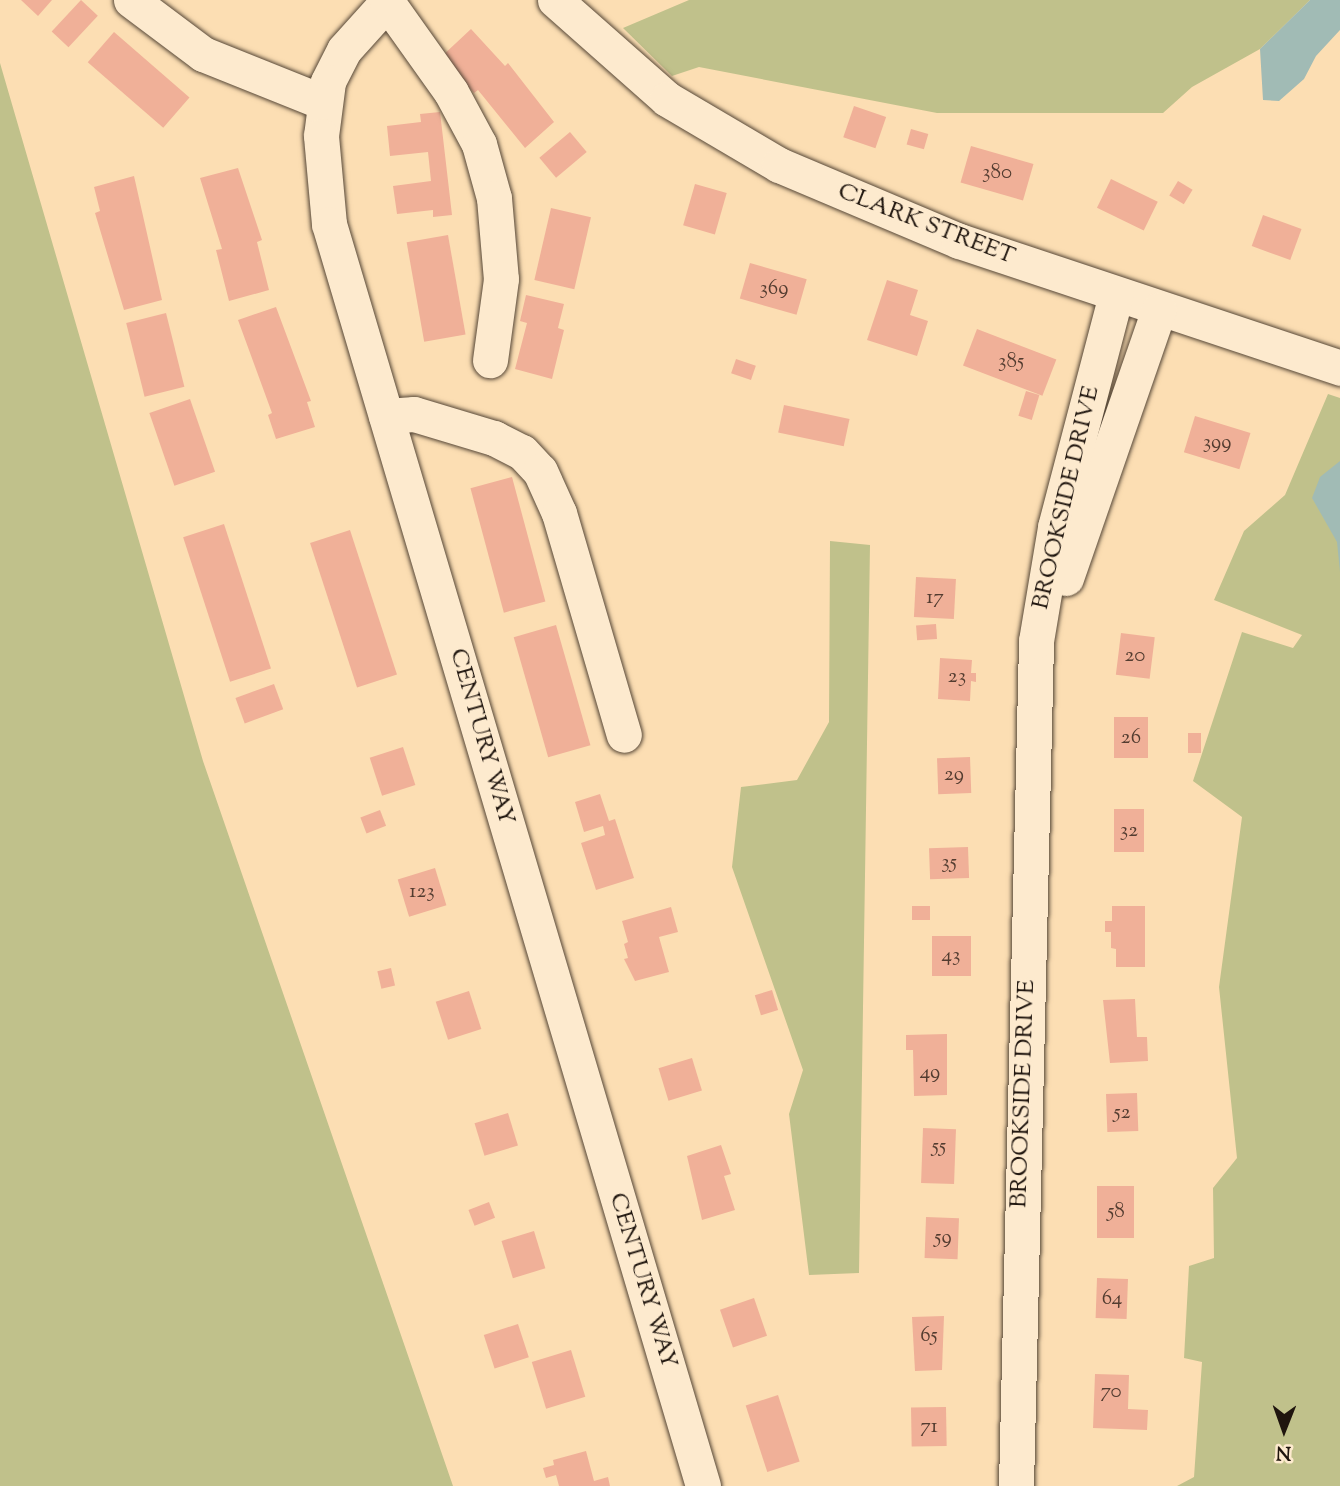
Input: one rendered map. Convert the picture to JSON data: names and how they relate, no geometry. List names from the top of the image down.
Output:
{
  "streets": {
    "street": ["CLARK STREET", "BROOKSIDE DRIVE", "CENTURY WAY"]
  },
  "crossings": [
    ["CLARK STREET", "BROOKSIDE DRIVE"]
  ],
  "house_numbers": [
    "380",
    "369",
    "385",
    "399",
    "17",
    "20",
    "23",
    "26",
    "29",
    "32",
    "35",
    "123",
    "43",
    "49",
    "52",
    "55",
    "58",
    "59",
    "64",
    "65",
    "70",
    "71"
  ],
  "north": "bottom"
}
